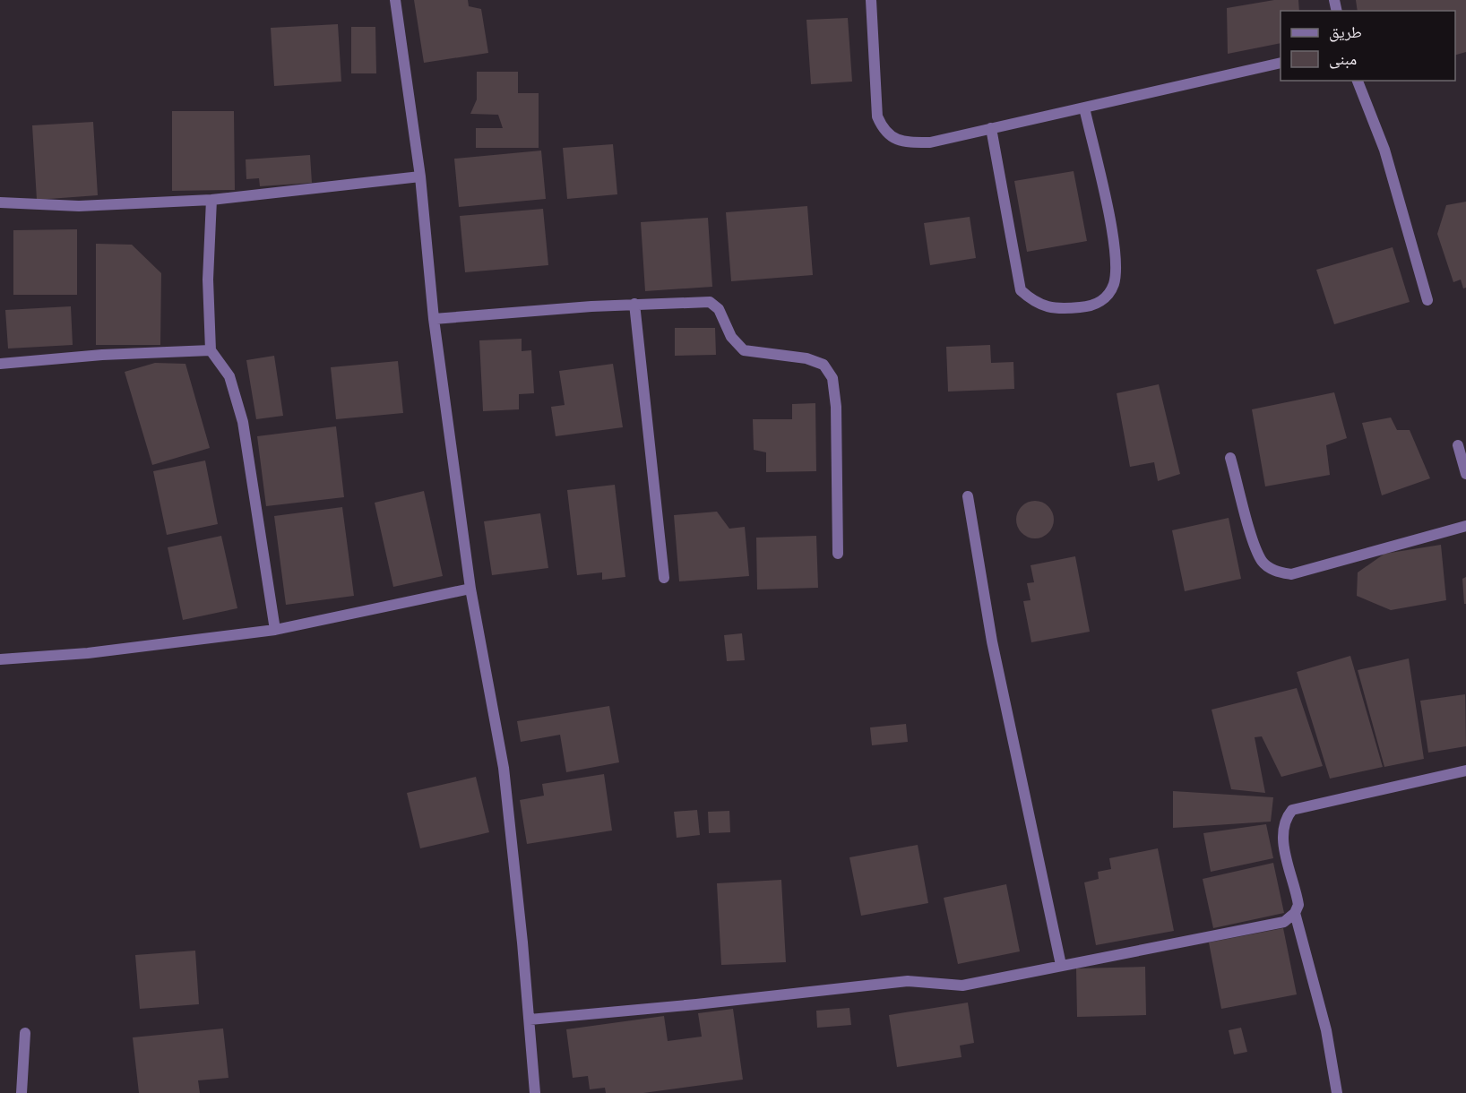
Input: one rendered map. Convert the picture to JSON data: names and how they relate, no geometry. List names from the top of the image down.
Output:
{
  "legend": ["طريق", "مبنى"]
}
